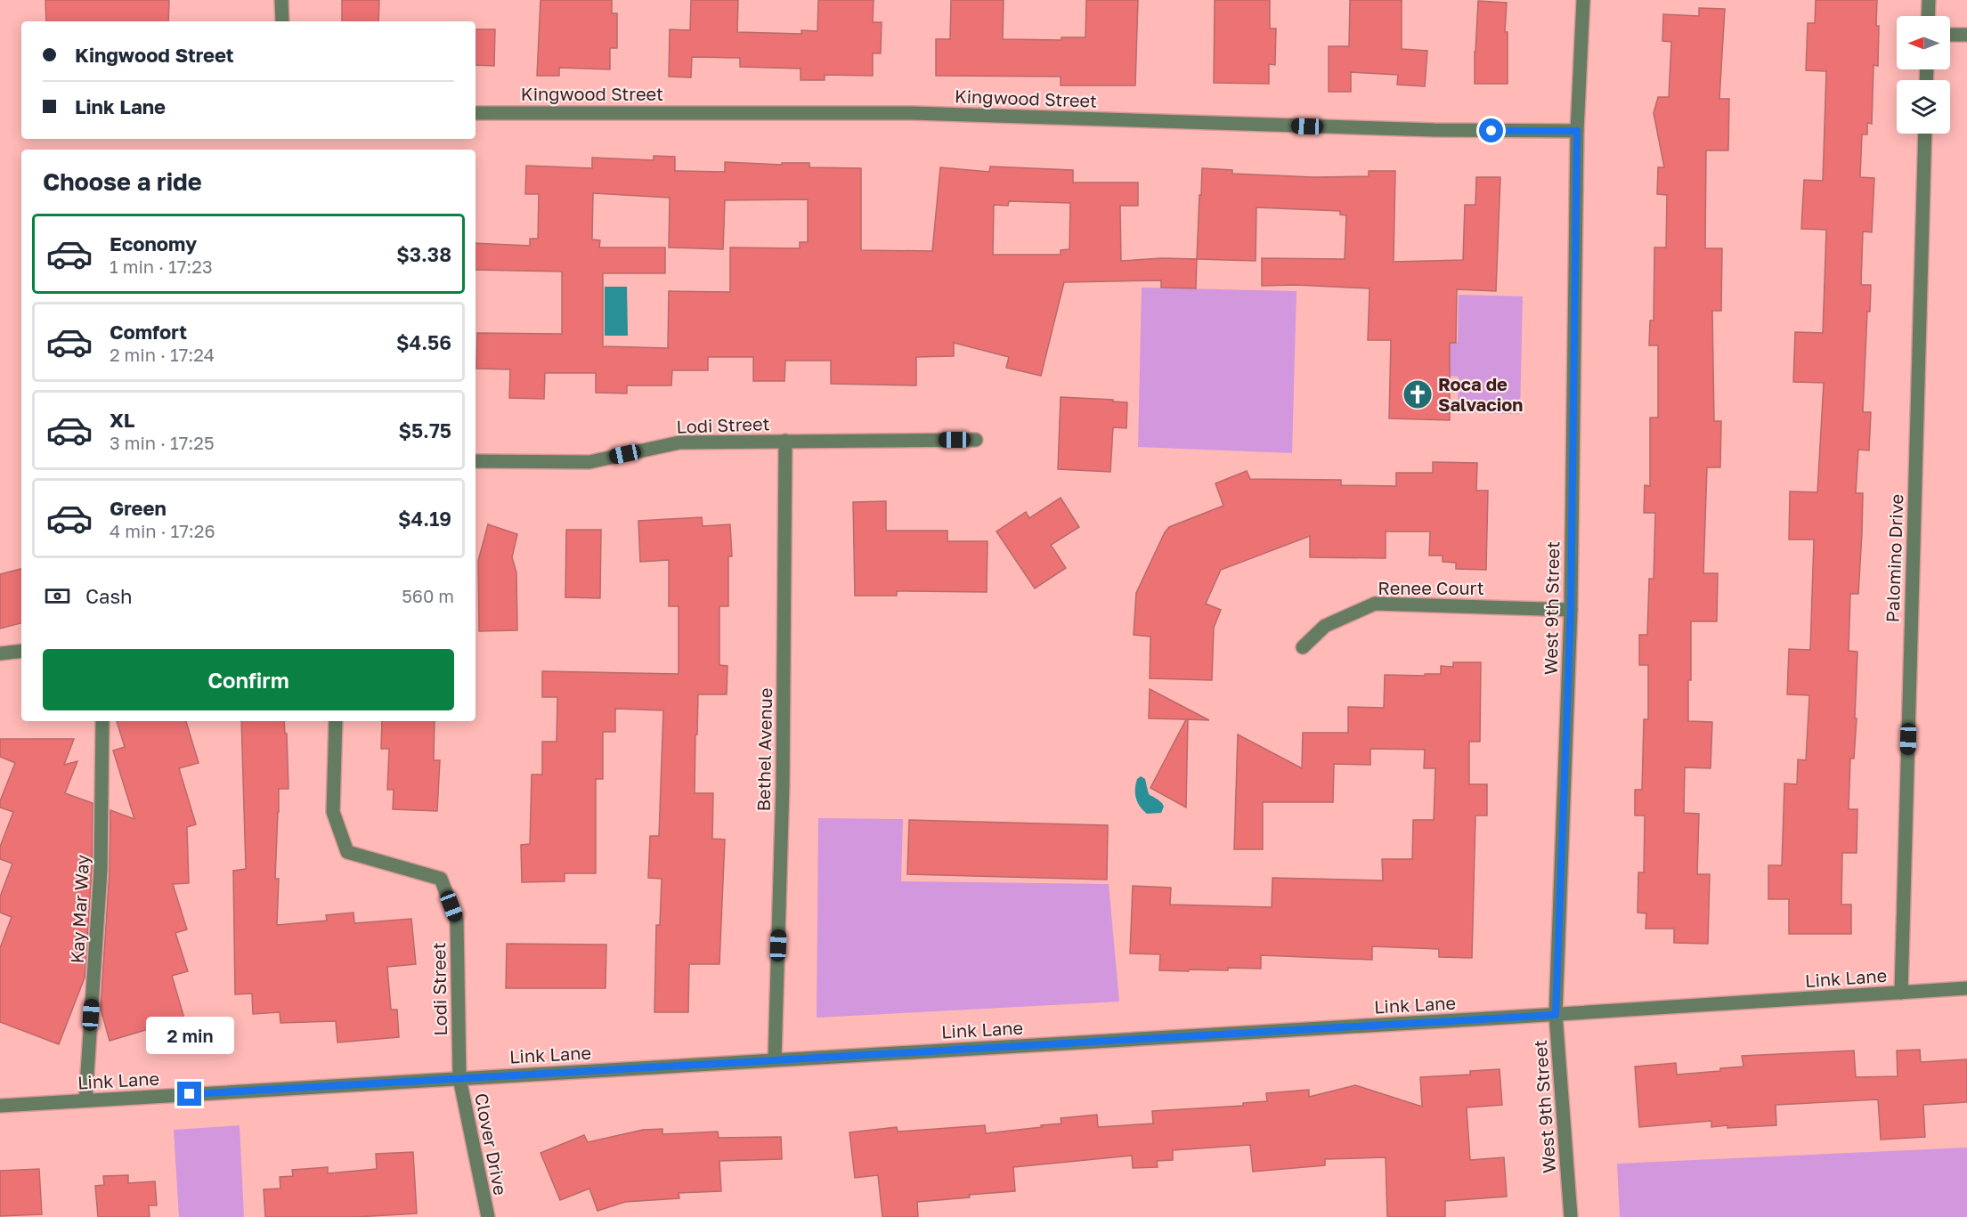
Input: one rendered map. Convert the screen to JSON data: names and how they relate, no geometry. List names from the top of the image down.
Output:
{
  "streets": {
    "street": [
      "Kingwood Street",
      "Lodi Street",
      "Palomino Drive",
      "Renee Court",
      "West 9th Street",
      "Bethel Avenue",
      "Kay Mar Way",
      "Link Lane",
      "Clover Drive"
    ]
  },
  "crossings": [
    ["Kingwood Street", "West 9th Street"],
    ["Lodi Street", "Bethel Avenue"],
    ["Lodi Street", "Link Lane"],
    ["Lodi Street", "Clover Drive"],
    ["Palomino Drive", "Link Lane"],
    ["Renee Court", "West 9th Street"],
    ["West 9th Street", "Link Lane"],
    ["Bethel Avenue", "Link Lane"],
    ["Kay Mar Way", "Link Lane"],
    ["Link Lane", "Clover Drive"]
  ],
  "places": {
    "church": ["Roca de Salvacion"]
  },
  "north": "left",
  "page": {
    "banner": ["Kingwood Street", "Link Lane"],
    "heading": "Choose a ride",
    "list": [
      {
        "name": "Economy",
        "note": "1 min · 17:23",
        "value": "$3.38"
      },
      {
        "name": "Comfort",
        "note": "2 min · 17:24",
        "value": "$4.56"
      },
      {
        "name": "XL",
        "note": "3 min · 17:25",
        "value": "$5.75"
      },
      {
        "name": "Green",
        "note": "4 min · 17:26",
        "value": "$4.19"
      }
    ],
    "pay": ["Cash", "560 m"],
    "buttons": "Confirm",
    "bubble": "2 min"
  }
}
